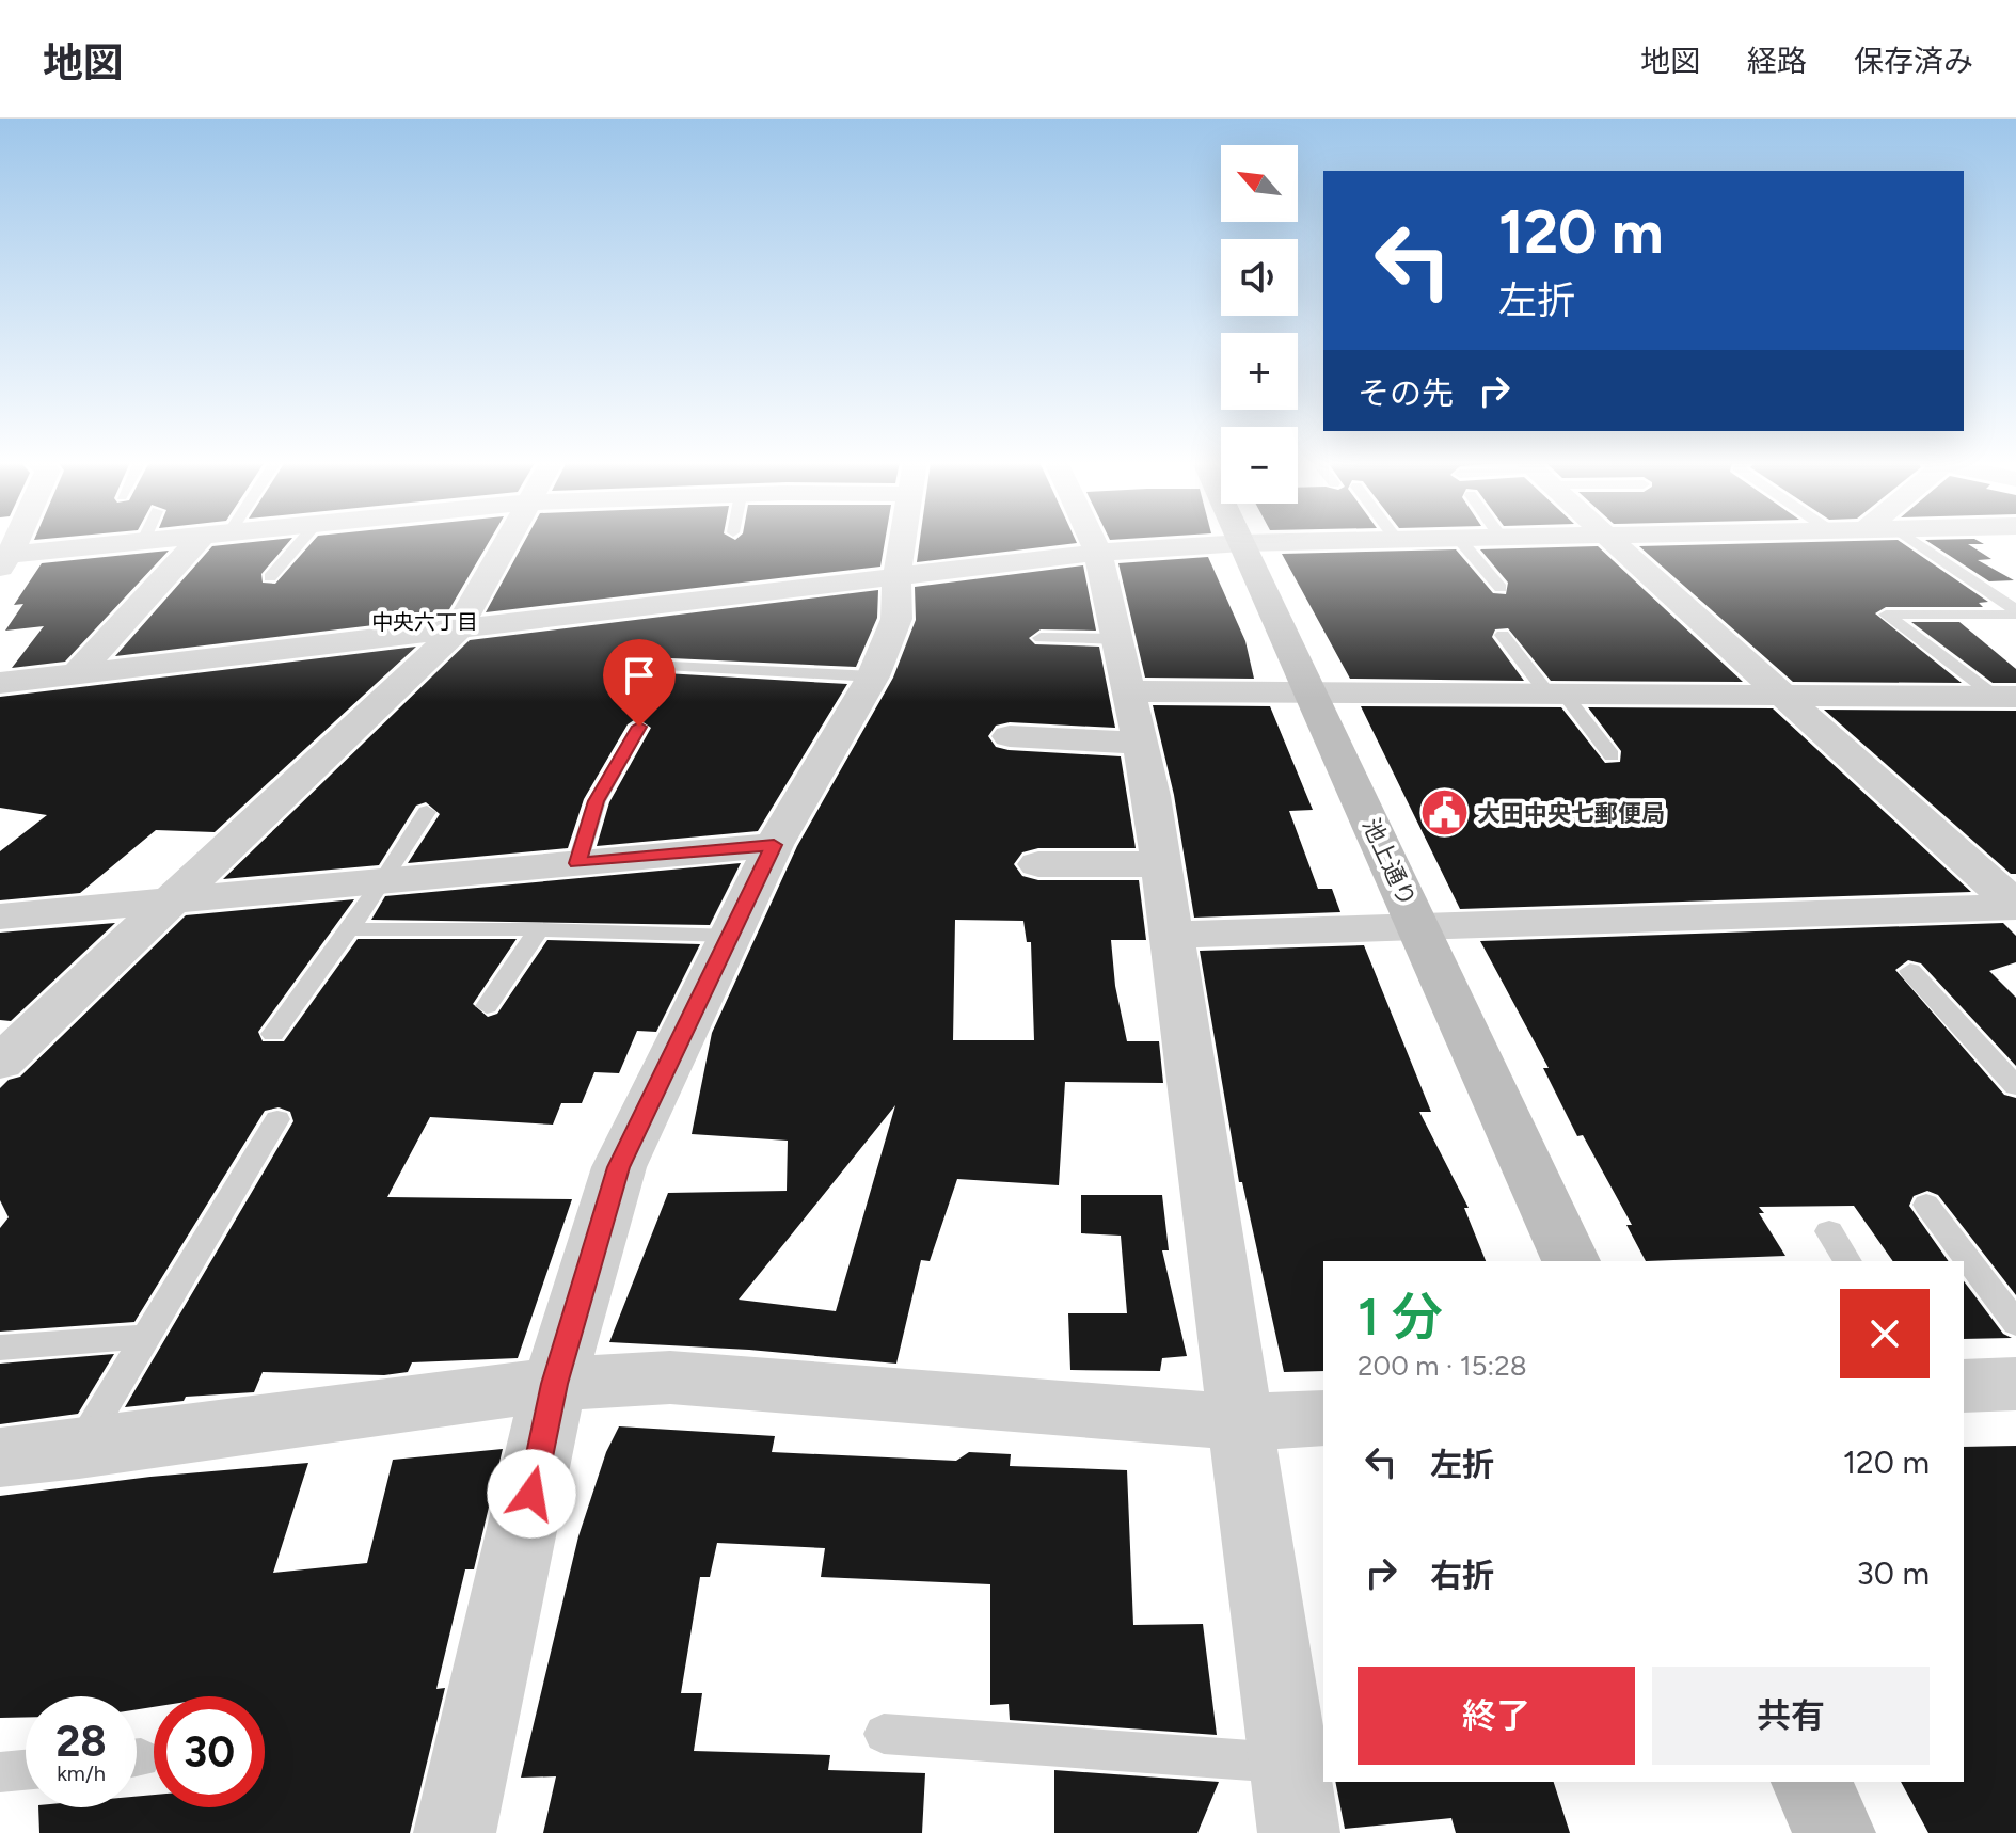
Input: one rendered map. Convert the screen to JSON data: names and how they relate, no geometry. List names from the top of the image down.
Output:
{
  "streets": {
    "main road": ["池上通り"]
  },
  "districts": ["中央六丁目"],
  "places": {
    "public building": ["大田中央七郵便局"]
  },
  "north": "top left",
  "page": {
    "header": "地図",
    "nav": ["地図", "経路", "保存済み"],
    "map_buttons": ["+", "−"],
    "turn": ["120 m", "左折"],
    "then": "その先",
    "heading": ["1 分", "200 m · 15:28"],
    "list": [
      {
        "name": "左折",
        "value": "120 m"
      },
      {
        "name": "右折",
        "value": "30 m"
      }
    ],
    "buttons": ["終了", "共有"],
    "speed": "28 km/h",
    "limit": "30"
  }
}
